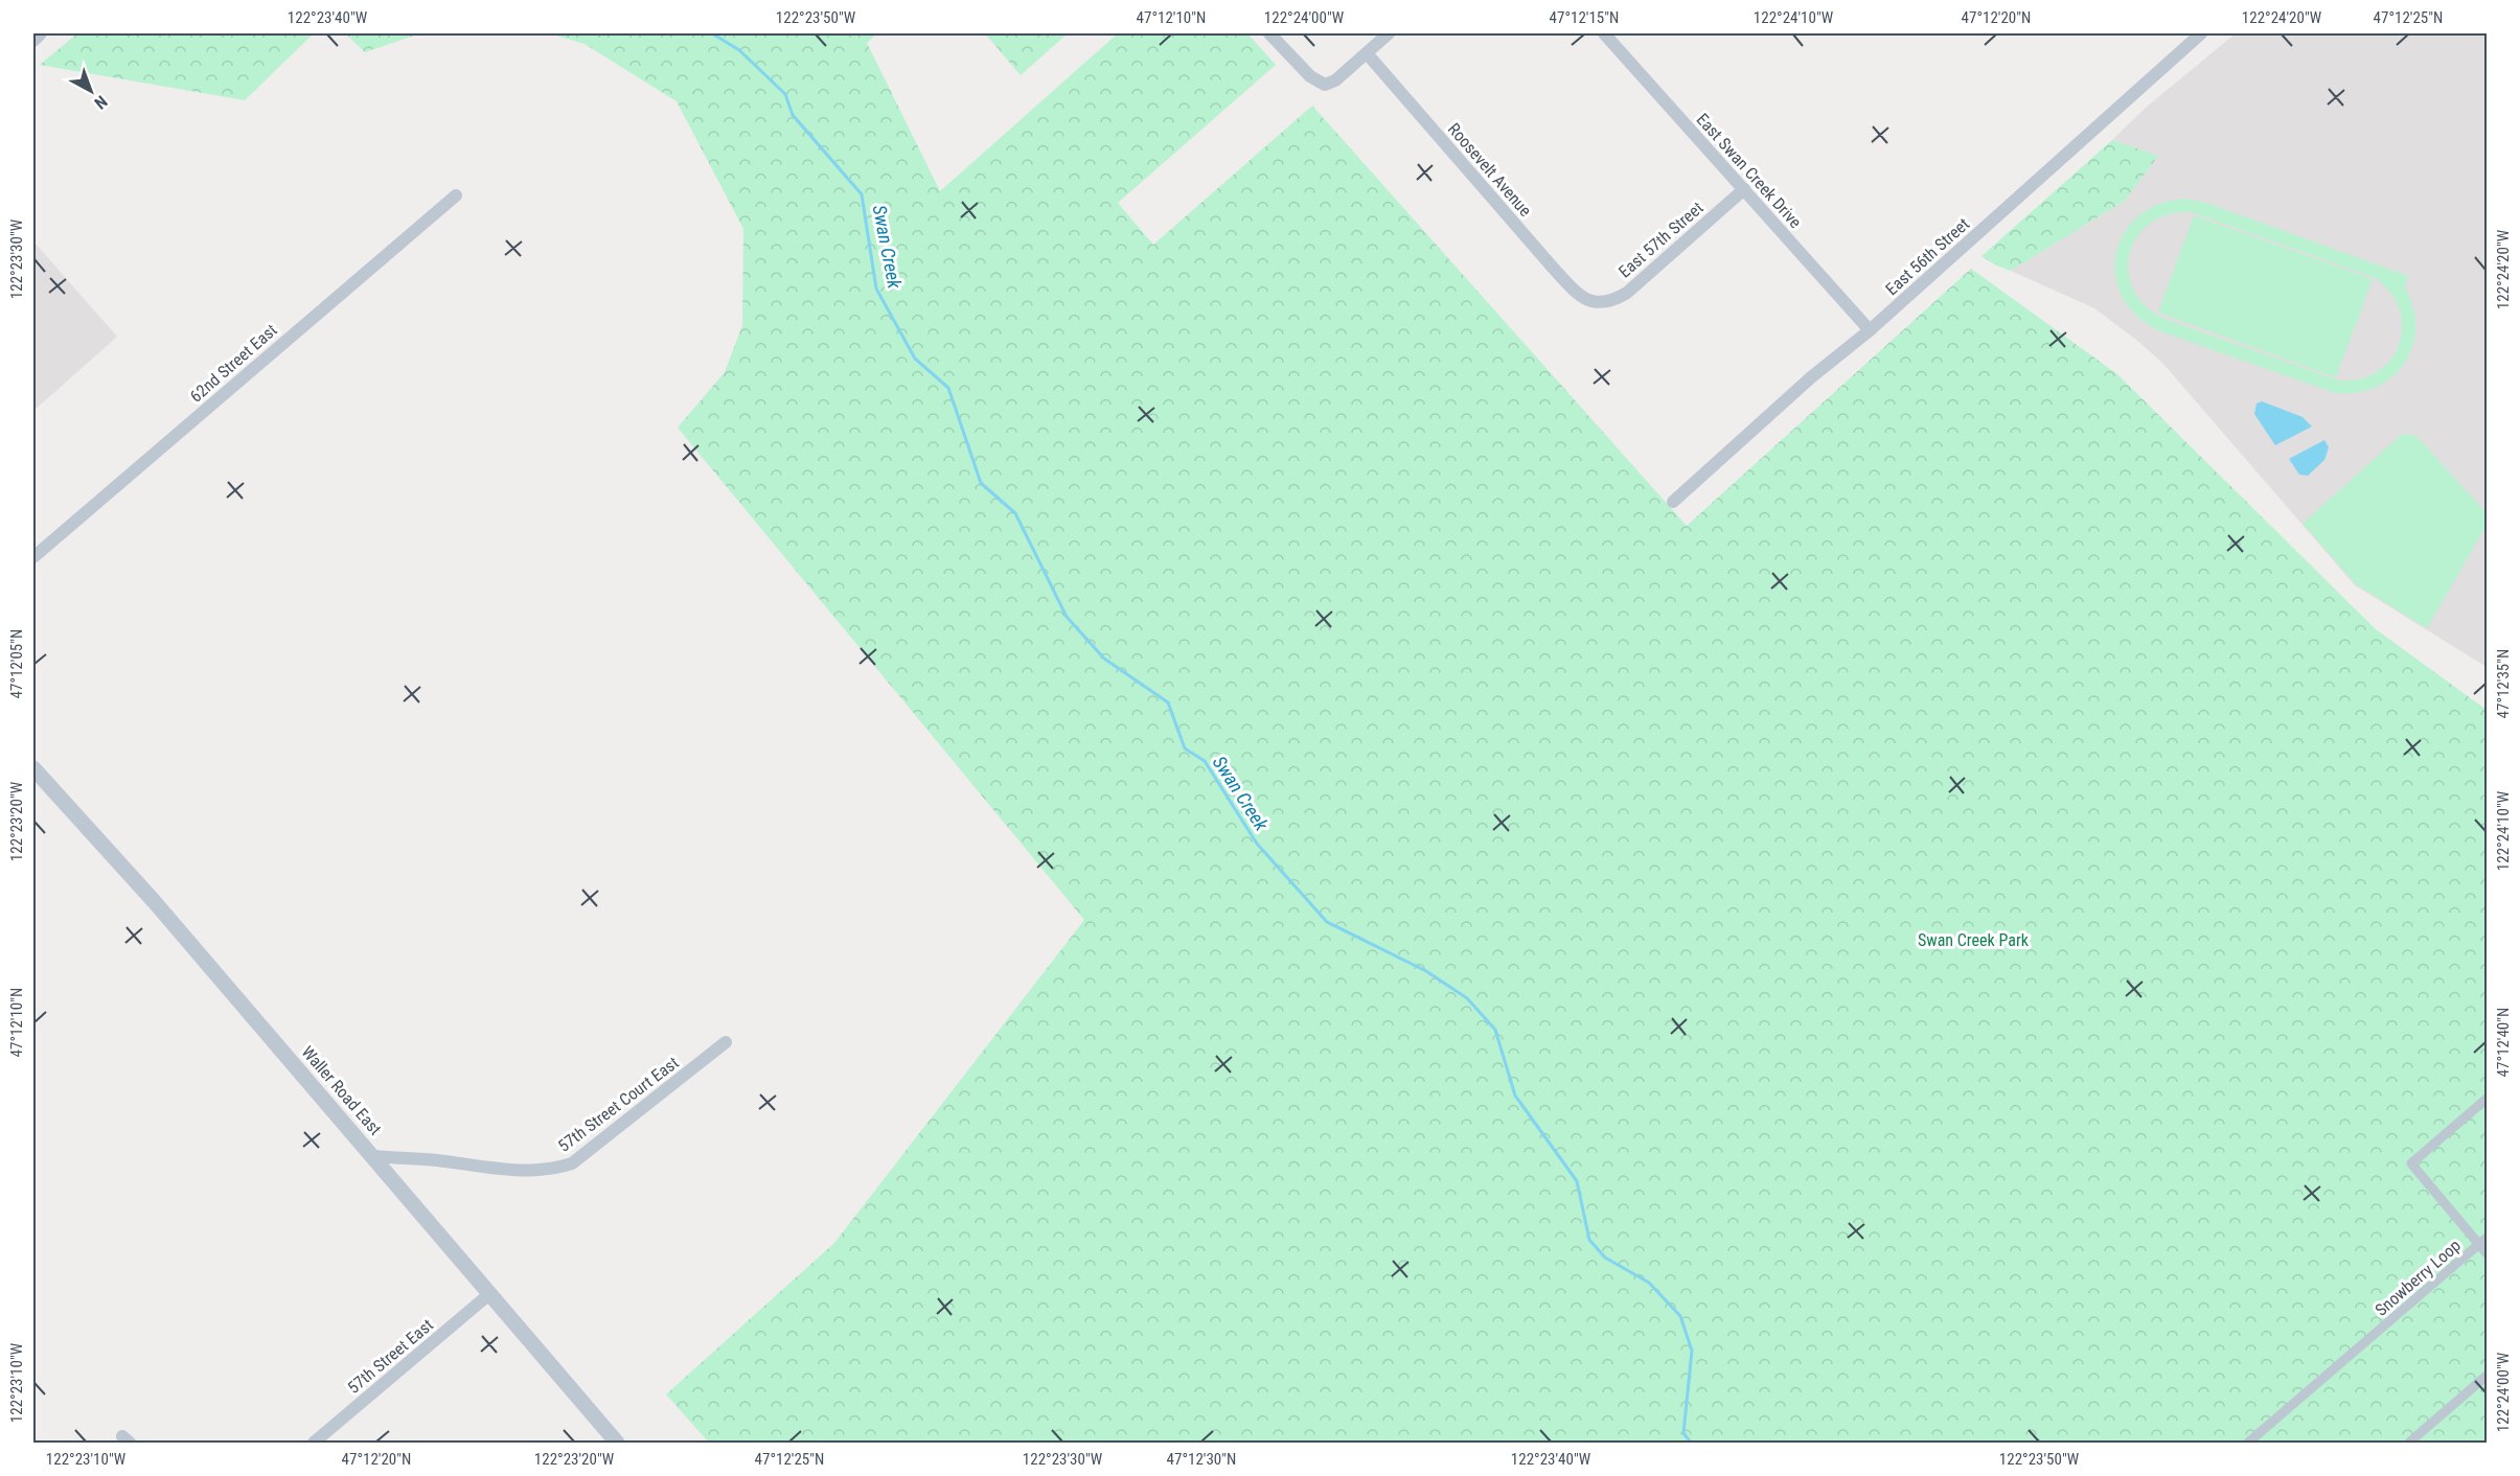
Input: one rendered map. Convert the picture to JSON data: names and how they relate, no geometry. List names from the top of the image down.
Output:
{
  "streets": {
    "street": [
      "Roosevelt Avenue",
      "East Swan Creek Drive",
      "East 57th Street",
      "East 56th Street",
      "62nd Street East",
      "Waller Road East",
      "57th Street Court East",
      "Snowberry Loop",
      "57th Street East"
    ]
  },
  "crossings": [
    ["Roosevelt Avenue", "East 57th Street"],
    ["East Swan Creek Drive", "East 57th Street"],
    ["East Swan Creek Drive", "East 56th Street"],
    ["Waller Road East", "57th Street Court East"],
    ["Waller Road East", "57th Street East"]
  ],
  "water": ["Swan Creek"],
  "parks": ["Swan Creek Park"],
  "north": "bottom right",
  "coordinates": [
    "122°23'40\"W",
    "122°23'50\"W",
    "47°12'10\"N",
    "122°24'00\"W",
    "47°12'15\"N",
    "122°24'10\"W",
    "47°12'20\"N",
    "122°24'20\"W",
    "47°12'25\"N",
    "122°23'30\"W",
    "47°12'05\"N",
    "47°12'35\"N",
    "122°23'20\"W",
    "47°12'40\"N",
    "122°23'10\"W",
    "47°12'30\"N"
  ]
}
